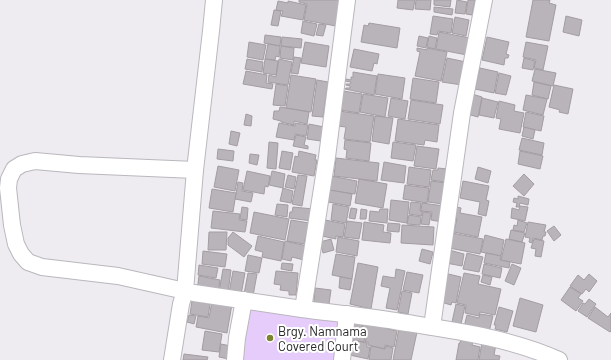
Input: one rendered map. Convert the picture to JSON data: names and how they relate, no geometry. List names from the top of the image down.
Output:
{
  "places": ["Brgy. Namnama Covered Court"]
}
